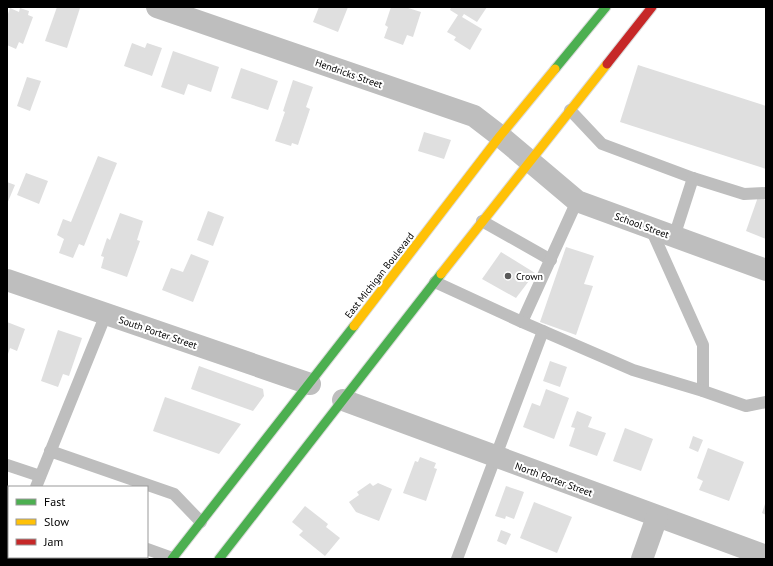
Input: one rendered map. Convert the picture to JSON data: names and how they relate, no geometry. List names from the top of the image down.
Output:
{
  "streets": {
    "main road": ["East Michigan Boulevard"],
    "street": [
      "Hendricks Street",
      "School Street",
      "South Porter Street",
      "North Porter Street"
    ]
  },
  "crossings": [
    ["Hendricks Street", "School Street"],
    ["Hendricks Street", "East Michigan Boulevard"],
    ["East Michigan Boulevard", "South Porter Street"]
  ],
  "places": ["Crown"],
  "legend": ["Fast", "Slow", "Jam"]
}
